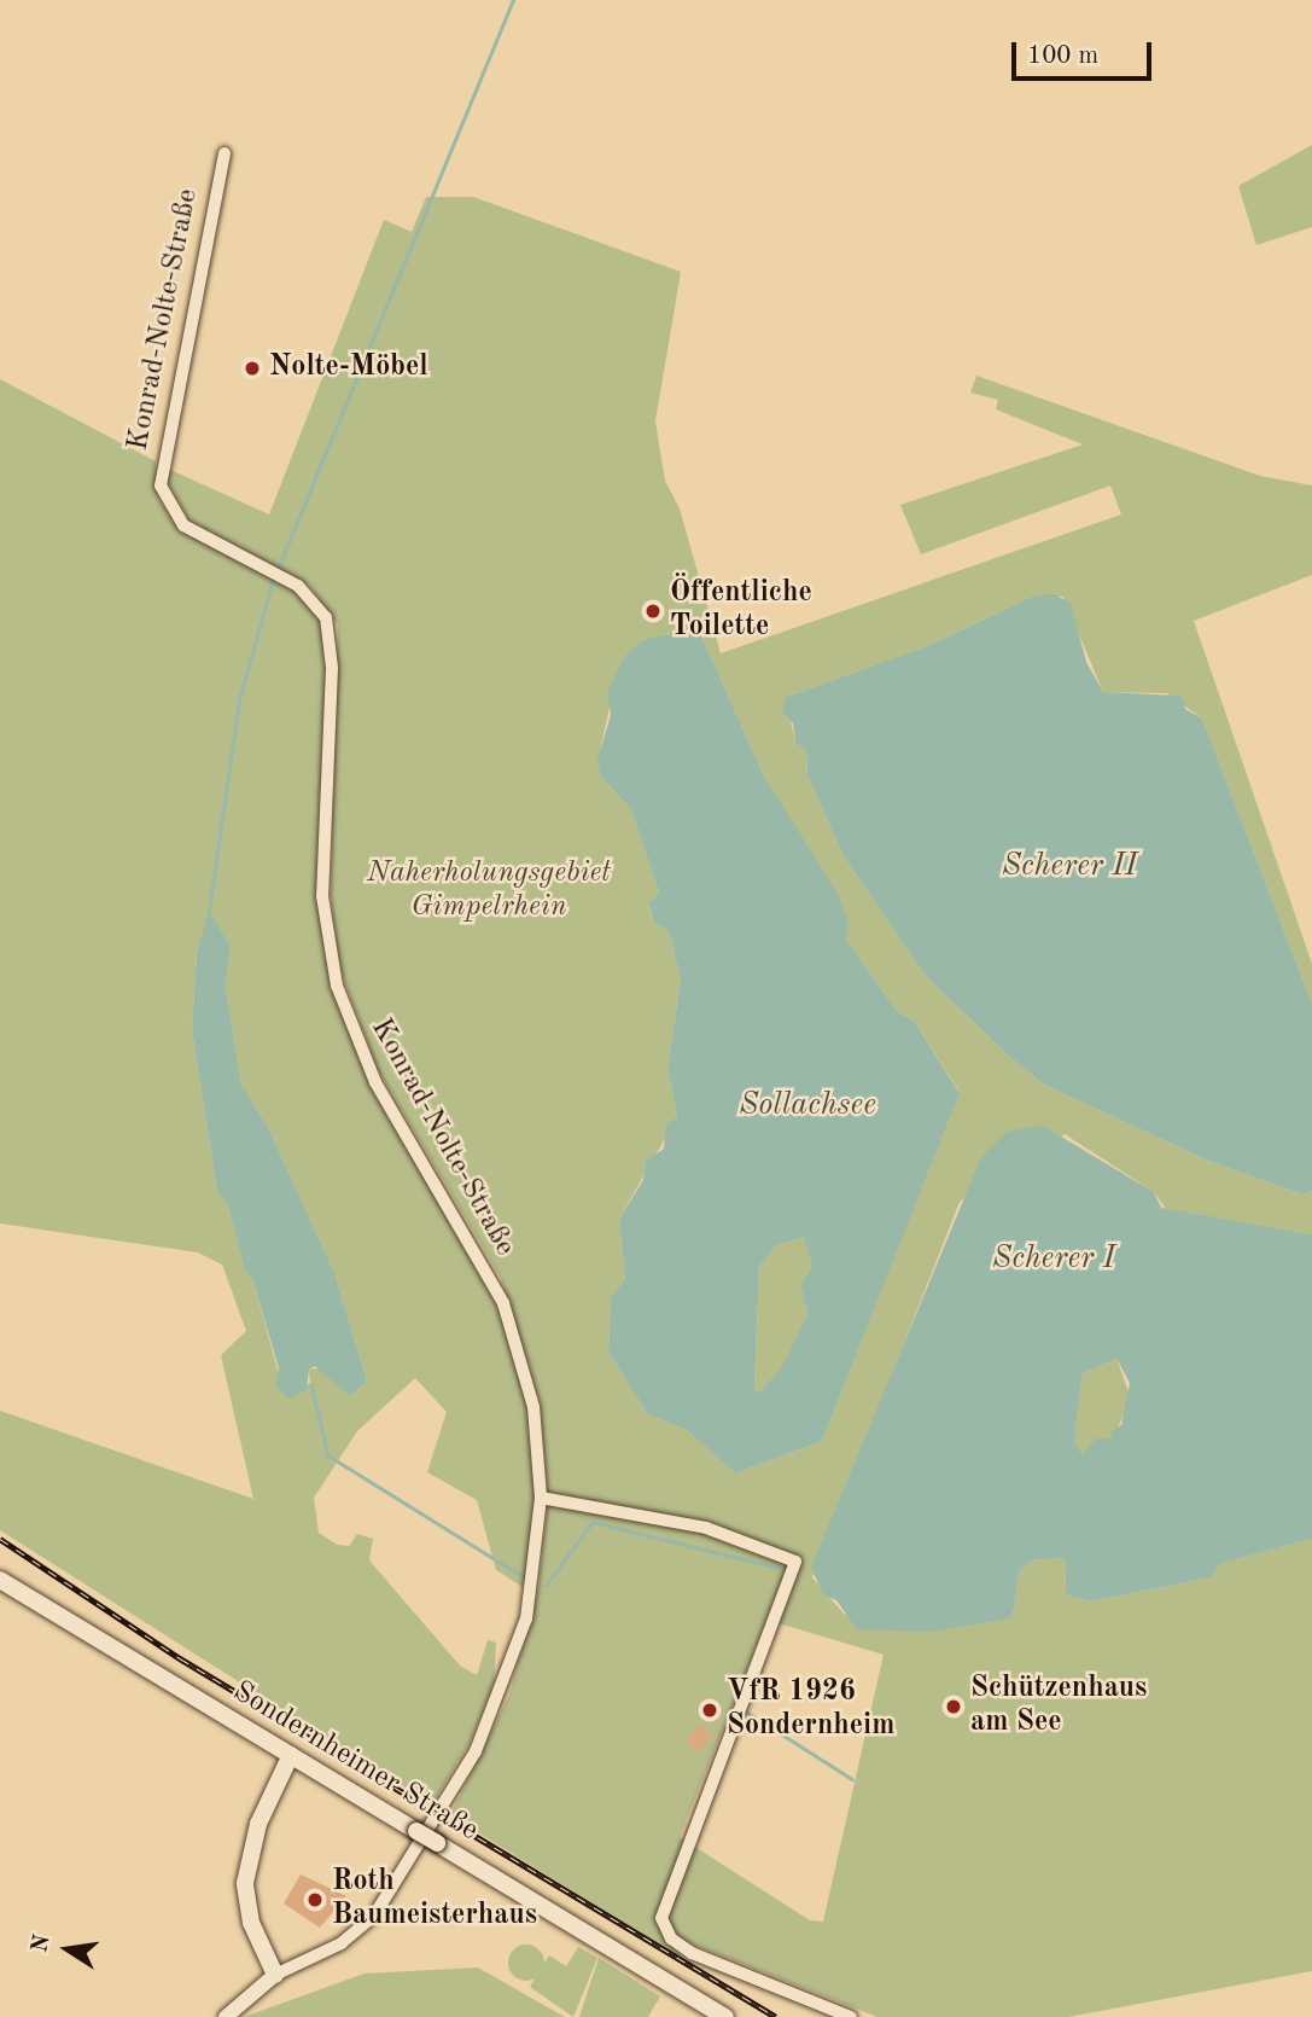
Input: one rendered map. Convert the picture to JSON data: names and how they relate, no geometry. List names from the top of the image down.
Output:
{
  "streets": {
    "main road": ["Sondernheimer Straße"],
    "street": ["Konrad-Nolte-Straße"]
  },
  "water": ["Scherer II", "Sollachsee", "Scherer I"],
  "parks": ["Naherholungsgebiet Gimpelrhein"],
  "places": [
    "Nolte-Möbel",
    "Öffentliche Toilette",
    "Schützenhaus am See",
    "VfR 1926 Sondernheim",
    "Roth Baumeisterhaus"
  ],
  "scale_bar": "100 m",
  "north": "left"
}
